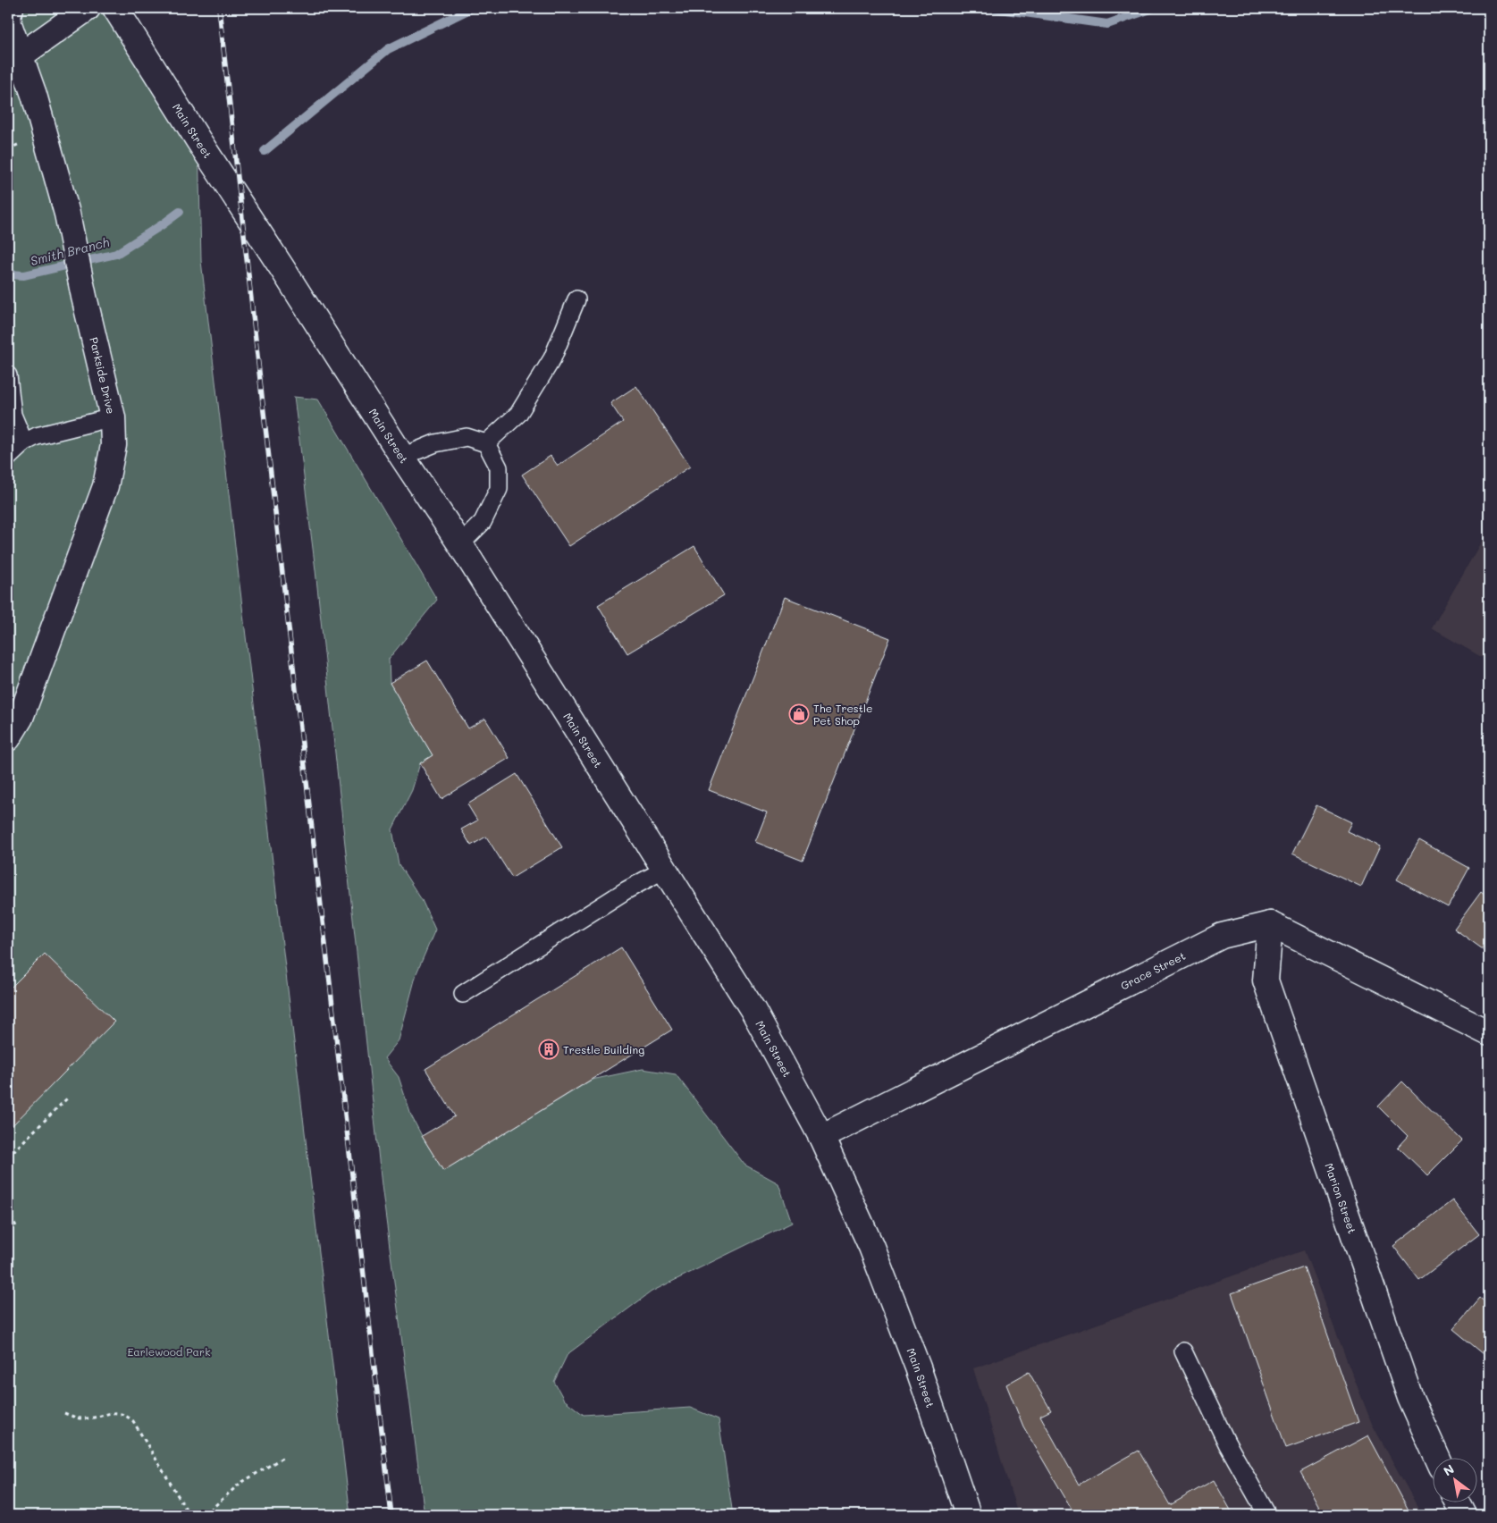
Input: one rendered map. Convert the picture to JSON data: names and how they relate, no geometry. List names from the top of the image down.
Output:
{
  "streets": {
    "street": [
      "Main Street",
      "Parkside Drive",
      "Grace Street",
      "Marion Street"
    ]
  },
  "crossings": [
    ["Main Street", "Grace Street"],
    ["Grace Street", "Marion Street"]
  ],
  "water": ["Smith Branch"],
  "parks": ["Earlewood Park"],
  "places": {
    "shop": ["The Trestle Pet Shop"],
    "building": ["Trestle Building"]
  },
  "north": "top left"
}
